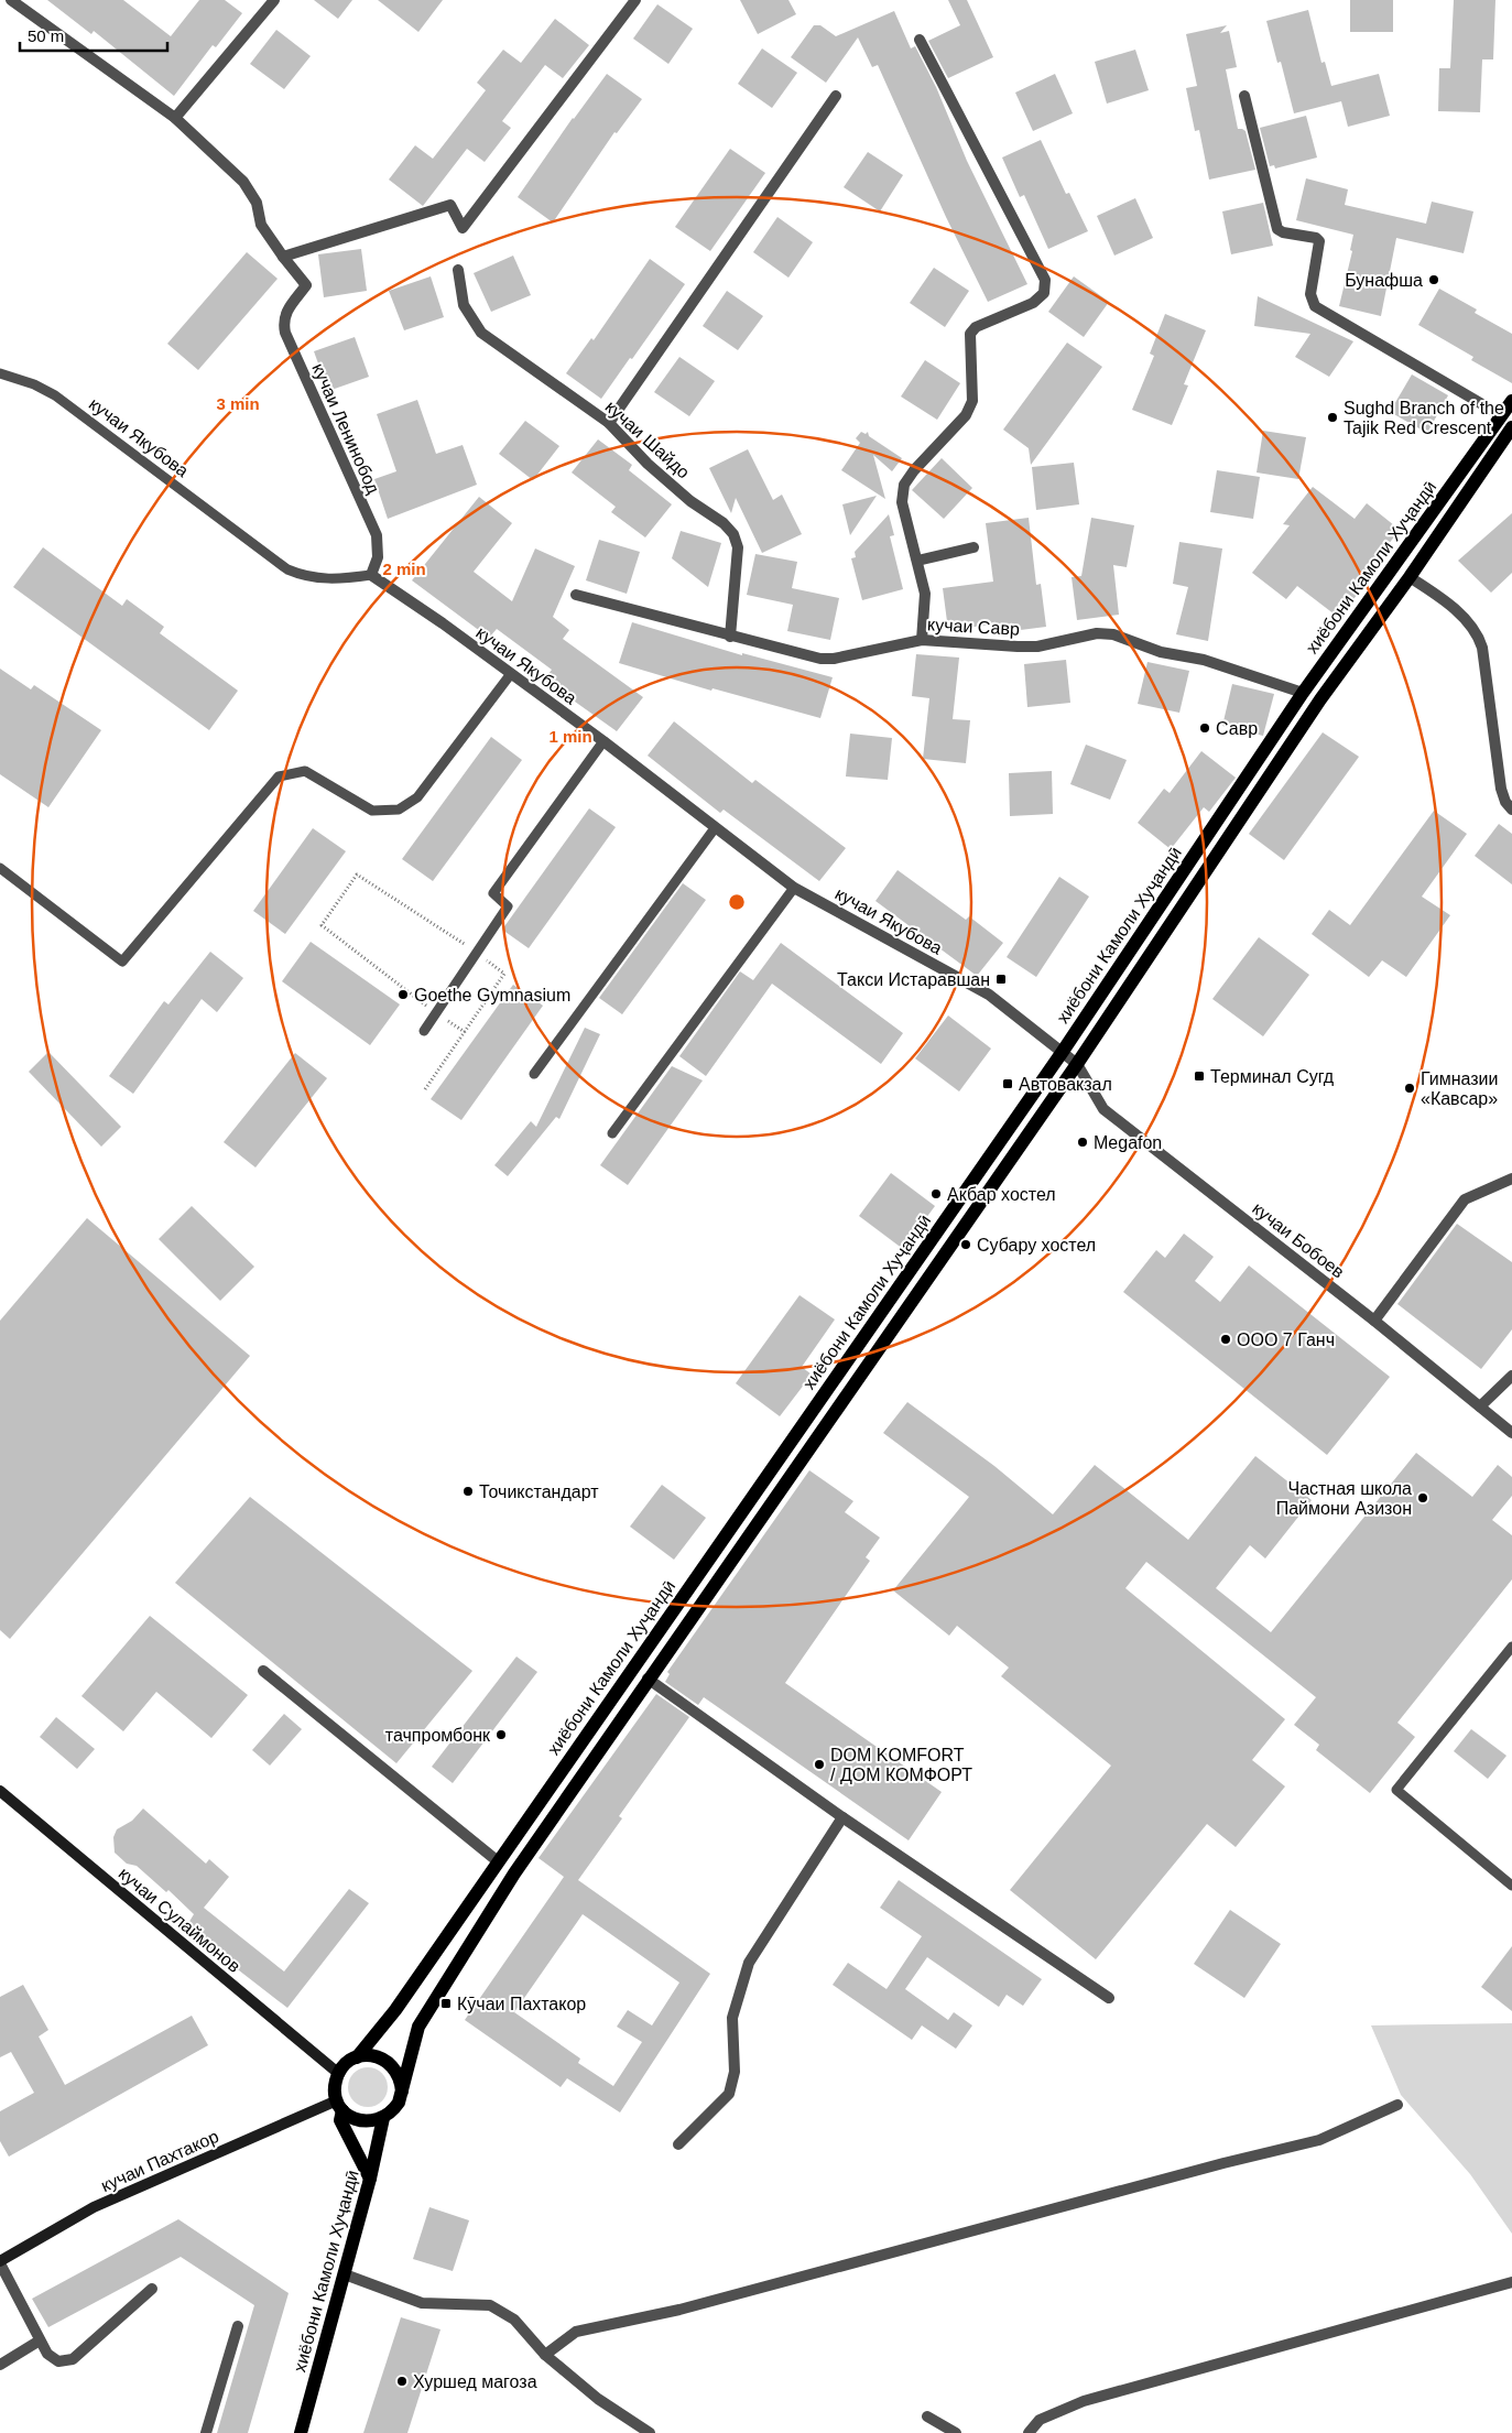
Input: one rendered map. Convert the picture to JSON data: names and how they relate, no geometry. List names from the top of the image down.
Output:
{
  "streets": {
    "main road": ["хиёбони Камоли Хуҷандӣ", "кучаи Сулаймонов", "кучаи Пахтакор"],
    "street": [
      "кучаи Ленинобод",
      "кучаи Якубова",
      "кучаи Шайдо",
      "кучаи Савр",
      "кучаи Бобоев"
    ]
  },
  "crossings": [
    ["кучаи Ленинобод", "кучаи Якубова"],
    ["кучаи Якубова", "хиёбони Камоли Хуҷандӣ"],
    ["кучаи Якубова", "кучаи Бобоев"],
    ["кучаи Шайдо", "кучаи Савр"],
    ["хиёбони Камоли Хуҷандӣ", "кучаи Савр"],
    ["хиёбони Камоли Хуҷандӣ", "кучаи Сулаймонов"],
    ["хиёбони Камоли Хуҷандӣ", "кучаи Пахтакор"],
    ["кучаи Сулаймонов", "кучаи Пахтакор"]
  ],
  "places": {
    "other": [
      "Бунафша",
      "Sughd Branch of the Tajik Red Crescent",
      "Савр",
      "Goethe Gymnasium",
      "Гимназии «Кавсар»",
      "Megafon",
      "Акбар хостел",
      "Субару хостел",
      "ООО 7 Ганч",
      "Точикстандарт",
      "Частная школа Паймони Азизон",
      "тачпромбонк",
      "DOM KOMFORT / ДОМ КОМФОРТ",
      "Хуршед магоза"
    ],
    "transit": [
      "Такси Истаравшан",
      "Терминал Сугд",
      "Автовакзал",
      "Кӯчаи Пахтакор"
    ]
  },
  "scale_bar": "50 m",
  "rings": ["3 min", "2 min", "1 min"]
}
